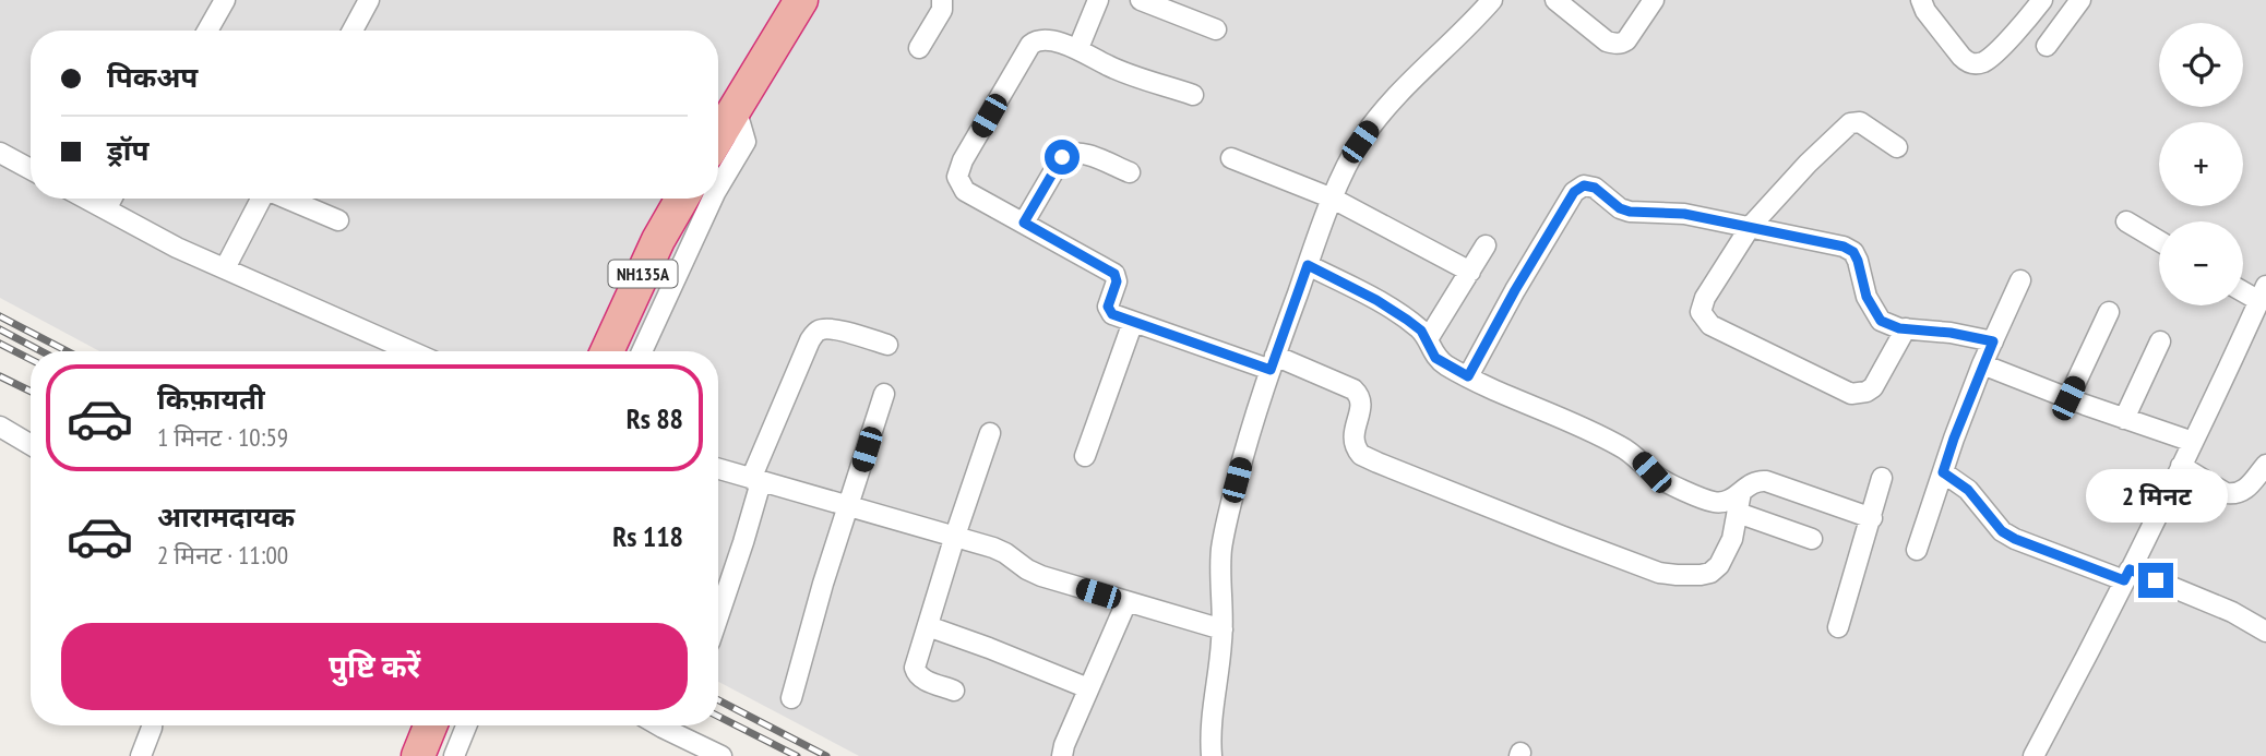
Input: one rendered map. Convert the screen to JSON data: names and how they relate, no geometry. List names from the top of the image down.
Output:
{
  "streets": {
    "highway": ["NH135A"]
  },
  "page": {
    "map_buttons": ["+", "−"],
    "banner": ["पिकअप", "ड्रॉप"],
    "list": [
      {
        "name": "किफ़ायती",
        "note": "1 मिनट · 10:59",
        "value": "Rs 88"
      },
      {
        "name": "आरामदायक",
        "note": "2 मिनट · 11:00",
        "value": "Rs 118"
      }
    ],
    "bubble": "2 मिनट",
    "buttons": "पुष्टि करें"
  }
}
